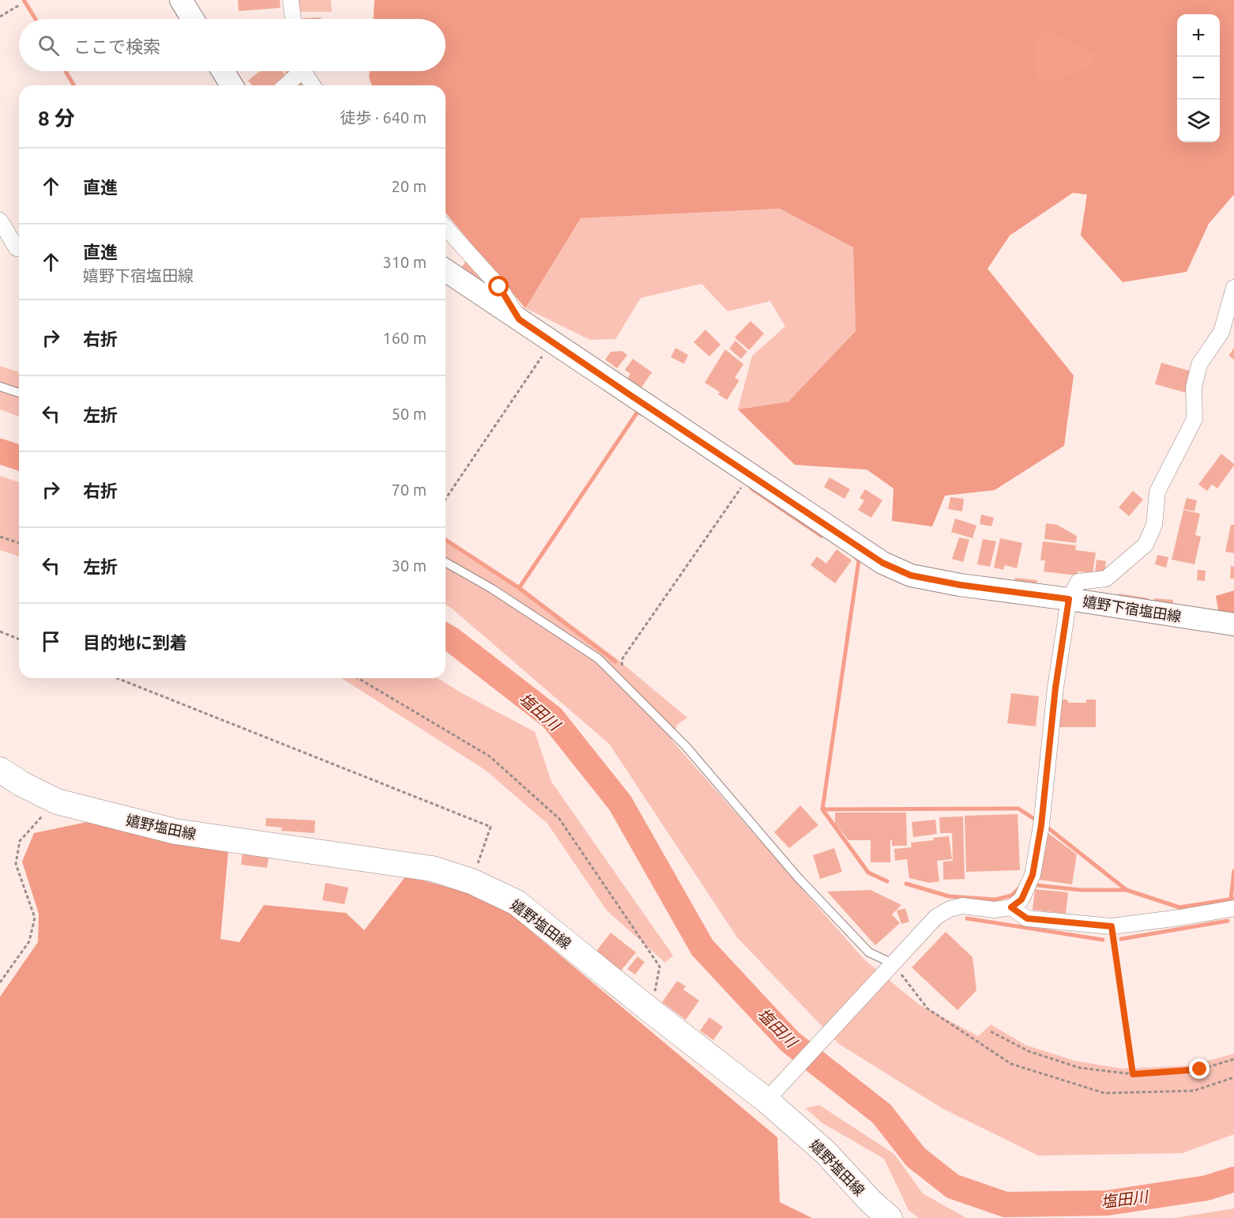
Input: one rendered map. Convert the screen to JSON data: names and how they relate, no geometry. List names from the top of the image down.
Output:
{
  "streets": {
    "main road": ["嬉野下宿塩田線", "嬉野塩田線"]
  },
  "water": ["塩田川"],
  "page": {
    "map_buttons": ["+", "−"],
    "search": "ここで検索",
    "heading": ["8 分", "徒歩 · 640 m"],
    "list": [
      ["直進", "20 m"],
      ["直進", "嬉野下宿塩田線", "310 m"],
      ["右折", "160 m"],
      ["左折", "50 m"],
      ["右折", "70 m"],
      ["左折", "30 m"],
      "目的地に到着"
    ]
  }
}
